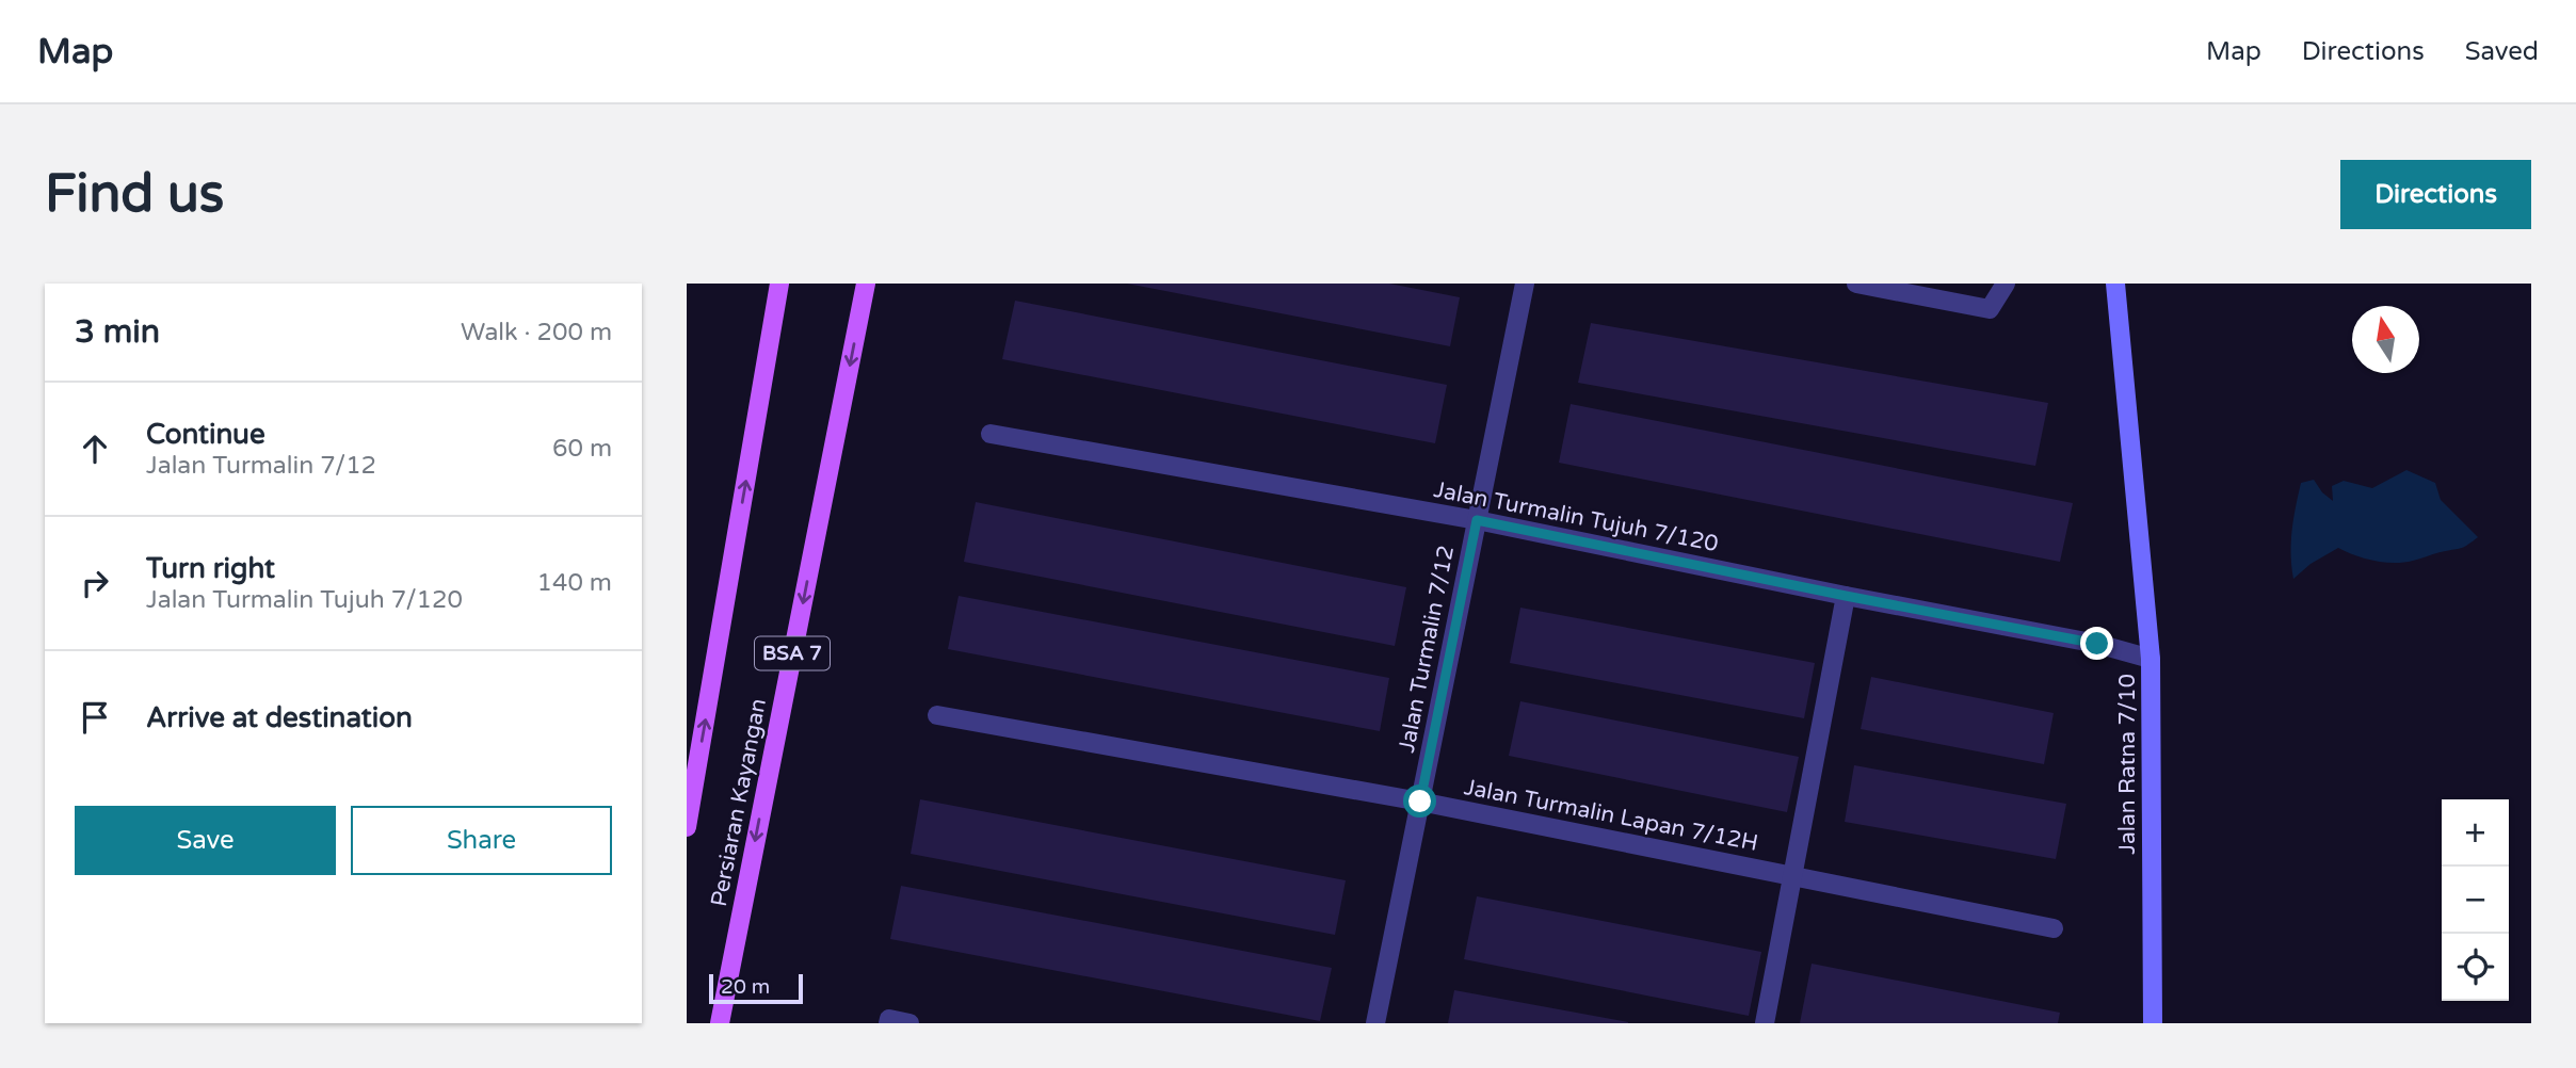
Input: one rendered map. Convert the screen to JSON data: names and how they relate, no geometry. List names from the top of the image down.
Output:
{
  "streets": {
    "main road": ["BSA 7", "Persiaran Kayangan"],
    "street": [
      "Jalan Turmalin Tujuh 7/120",
      "Jalan Turmalin 7/12",
      "Jalan Ratna 7/10",
      "Jalan Turmalin Lapan 7/12H"
    ]
  },
  "crossings": [
    ["Jalan Turmalin Tujuh 7/120", "Jalan Turmalin 7/12"],
    ["Jalan Turmalin Tujuh 7/120", "Jalan Ratna 7/10"],
    ["Jalan Turmalin 7/12", "Jalan Turmalin Lapan 7/12H"]
  ],
  "scale_bar": "20 m",
  "north": "top",
  "page": {
    "header": "Map",
    "nav": ["Map", "Directions", "Saved"],
    "buttons": [
      "Directions",
      ["Save", "Share"]
    ],
    "title": "Find us",
    "heading": ["3 min", "Walk · 200 m"],
    "list": [
      ["Continue", "Jalan Turmalin 7/12", "60 m"],
      ["Turn right", "Jalan Turmalin Tujuh 7/120", "140 m"],
      "Arrive at destination"
    ],
    "map_buttons": ["+", "−"],
    "scale": "20 m"
  }
}
